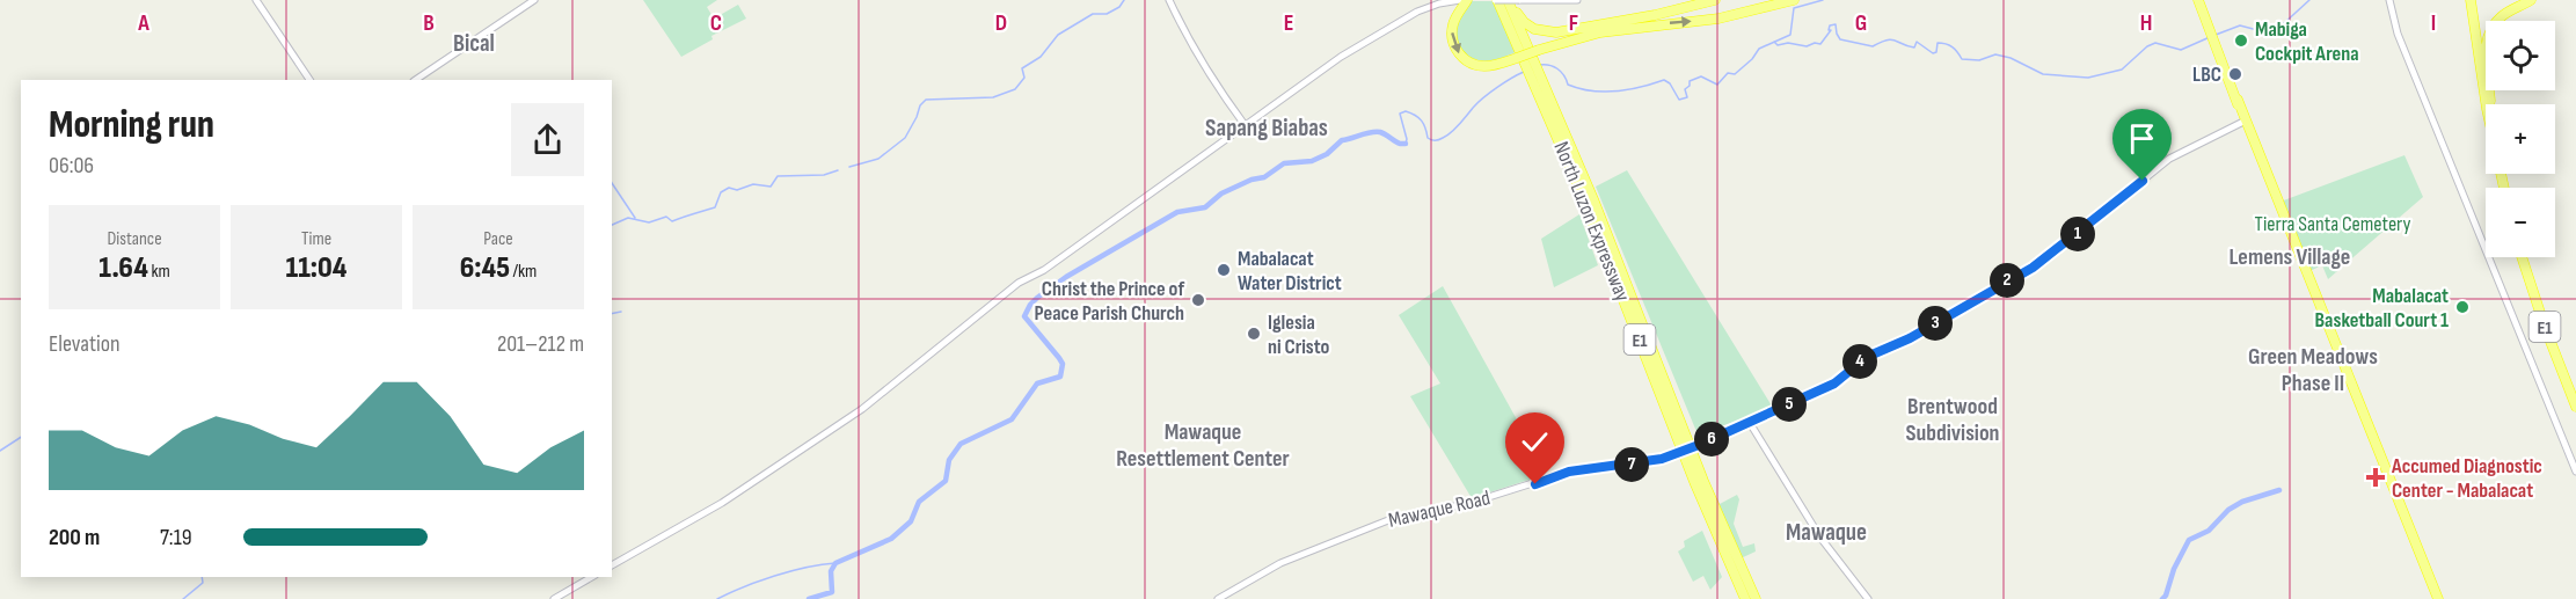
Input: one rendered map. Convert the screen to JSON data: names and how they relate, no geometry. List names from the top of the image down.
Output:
{
  "streets": {
    "highway": ["North Luzon Expressway", "E1"],
    "street": ["Mawaque Road"]
  },
  "crossings": [
    ["North Luzon Expressway", "E1"]
  ],
  "districts": [
    "Bical",
    "Sapang Biabas",
    "Lemens Village",
    "Green Meadows Phase II",
    "Brentwood Subdivision",
    "Mawaque Resettlement Center",
    "Mawaque"
  ],
  "parks": ["Tierra Santa Cemetery"],
  "places": {
    "other": [
      "Mabiga Cockpit Arena",
      "LBC",
      "Mabalacat Water District",
      "Christ the Prince of Peace Parish Church",
      "Mabalacat Basketball Court 1",
      "Iglesia ni Cristo"
    ],
    "health": ["Accumed Diagnostic Center - Mabalacat"]
  },
  "page": {
    "map_buttons": ["+", "−"],
    "heading": ["Morning run", "06:06"],
    "stats": [
      ["Distance", "1.64 km"],
      ["Time", "11:04"],
      ["Pace", "6:45 /km"]
    ],
    "pins": [
      "1",
      "2",
      "3",
      "4",
      "5",
      "6",
      "7"
    ],
    "chart": ["Elevation", "201–212 m"],
    "list": [
      {
        "name": "200 m",
        "note": "7:19"
      }
    ]
  },
  "grid": {
    "columns": [
      "A",
      "B",
      "C",
      "D",
      "E",
      "F",
      "G",
      "H",
      "I"
    ]
  }
}
